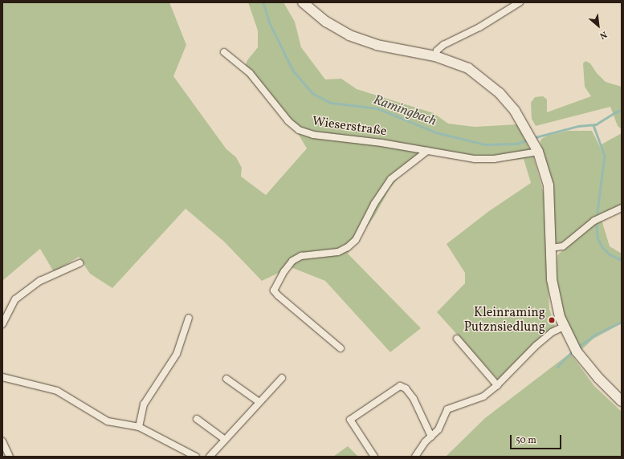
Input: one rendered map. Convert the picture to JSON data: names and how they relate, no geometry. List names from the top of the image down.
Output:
{
  "streets": {
    "street": ["Wieserstraße"]
  },
  "water": ["Ramingbach"],
  "places": ["Kleinraming Putznsiedlung"],
  "scale_bar": "50 m",
  "north": "bottom right"
}
